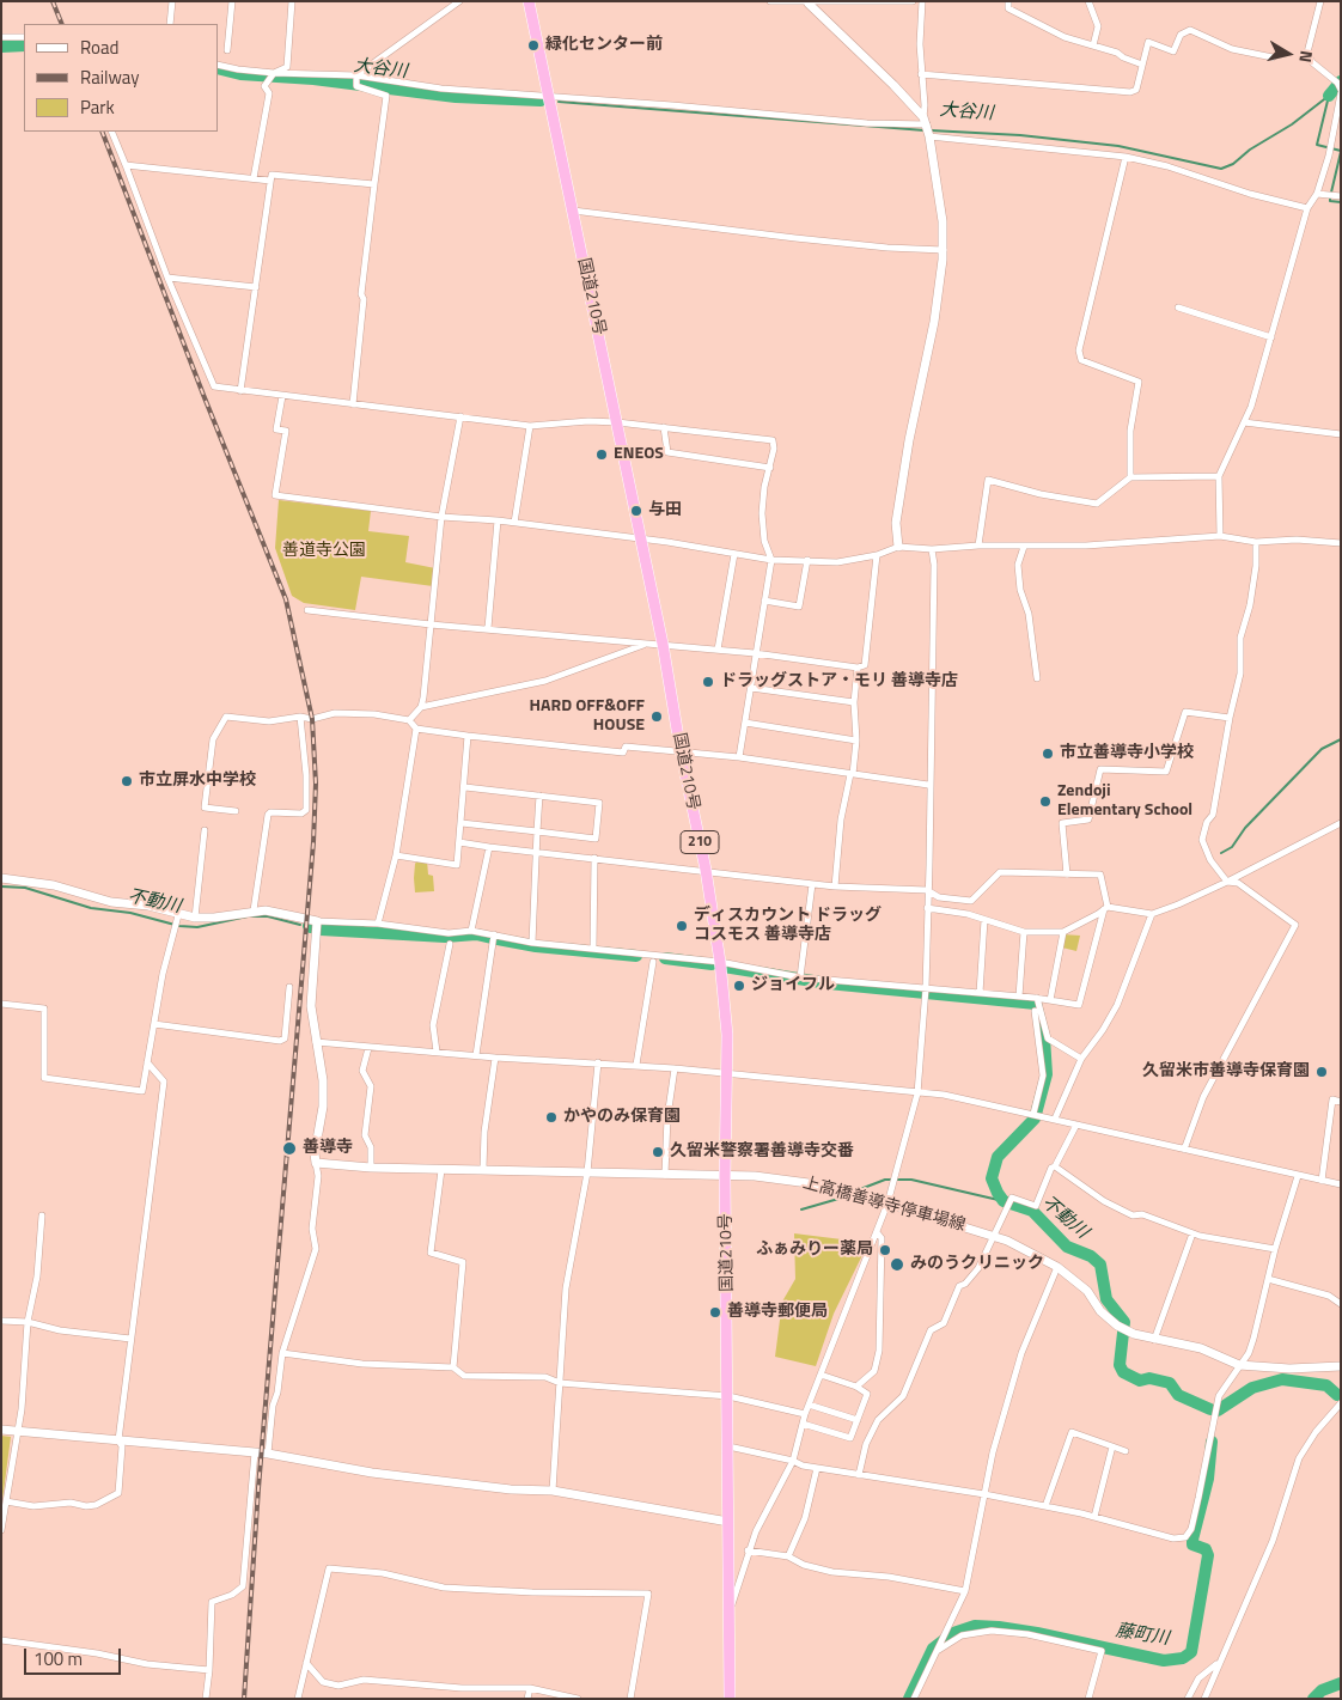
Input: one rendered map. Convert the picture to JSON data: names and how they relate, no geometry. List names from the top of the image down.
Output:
{
  "streets": {
    "highway": ["国道210号", "210"],
    "main road": ["上高橋善導寺停車場線"]
  },
  "crossings": [
    ["国道210号", "上高橋善導寺停車場線"]
  ],
  "water": ["大谷川", "不動川", "藤町川"],
  "parks": ["善道寺公園"],
  "places": [
    "緑化センター前",
    "ENEOS",
    "与田",
    "ドラッグストア・モリ 善導寺店",
    "HARD OFF&OFF HOUSE",
    "市立善導寺小学校",
    "市立屏水中学校",
    "Zendoji Elementary School",
    "ディスカウント ドラッグ コスモス 善導寺店",
    "ジョイフル",
    "久留米市善導寺保育園",
    "かやのみ保育園",
    "善導寺",
    "久留米警察署善導寺交番",
    "ふぁみりー薬局",
    "みのうクリニック",
    "善導寺郵便局"
  ],
  "legend": ["Road", "Railway", "Park"],
  "scale_bar": "100 m",
  "north": "right"
}
